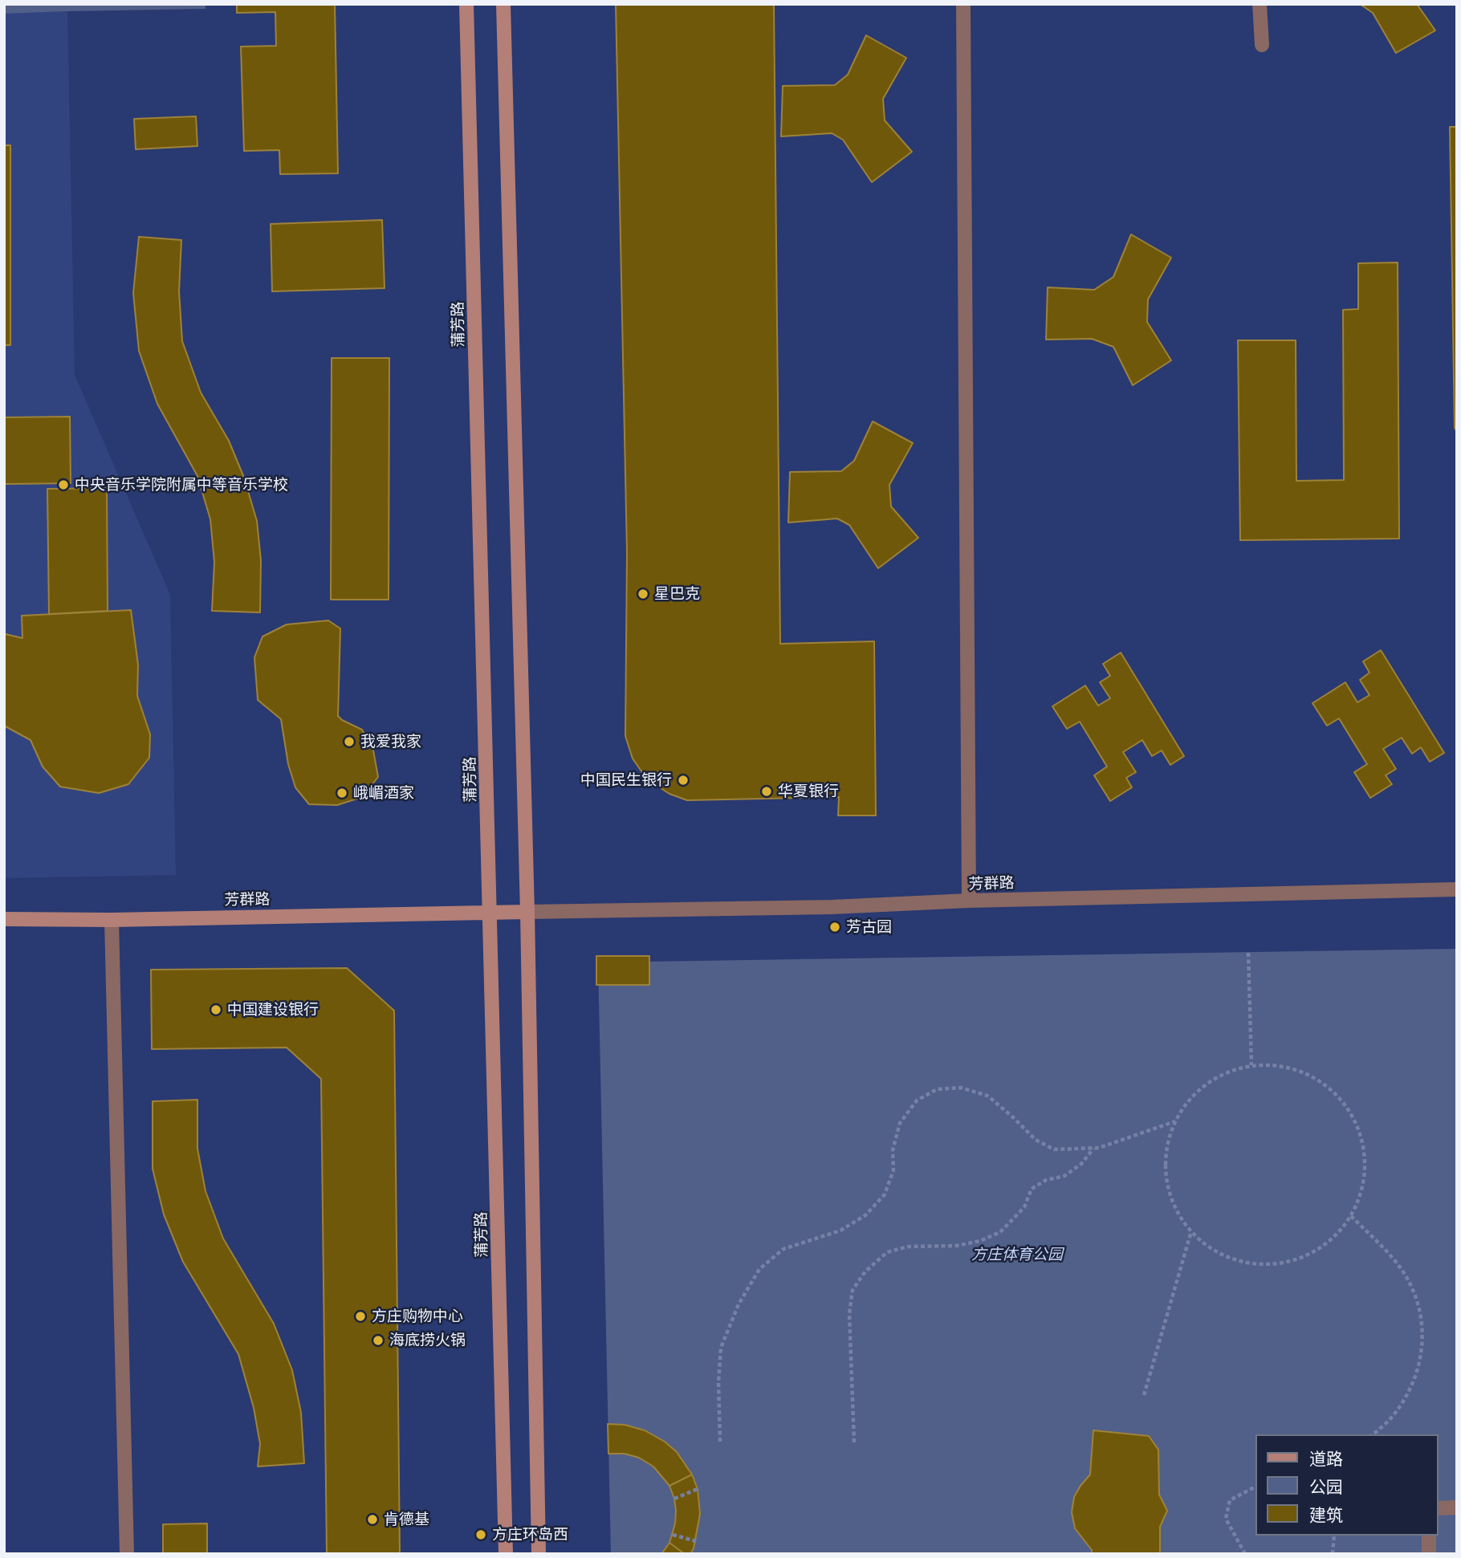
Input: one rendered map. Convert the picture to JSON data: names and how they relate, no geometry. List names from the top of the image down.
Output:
{
  "streets": {
    "street": ["蒲芳路", "芳群路"]
  },
  "crossings": [
    ["蒲芳路", "芳群路"]
  ],
  "parks": ["方庄体育公园"],
  "places": [
    "中央音乐学院附属中等音乐学校",
    "星巴克",
    "我爱我家",
    "中国民生银行",
    "华夏银行",
    "峨嵋酒家",
    "芳古园",
    "中国建设银行",
    "方庄购物中心",
    "海底捞火锅",
    "肯德基",
    "方庄环岛西"
  ],
  "legend": ["道路", "公园", "建筑"]
}
